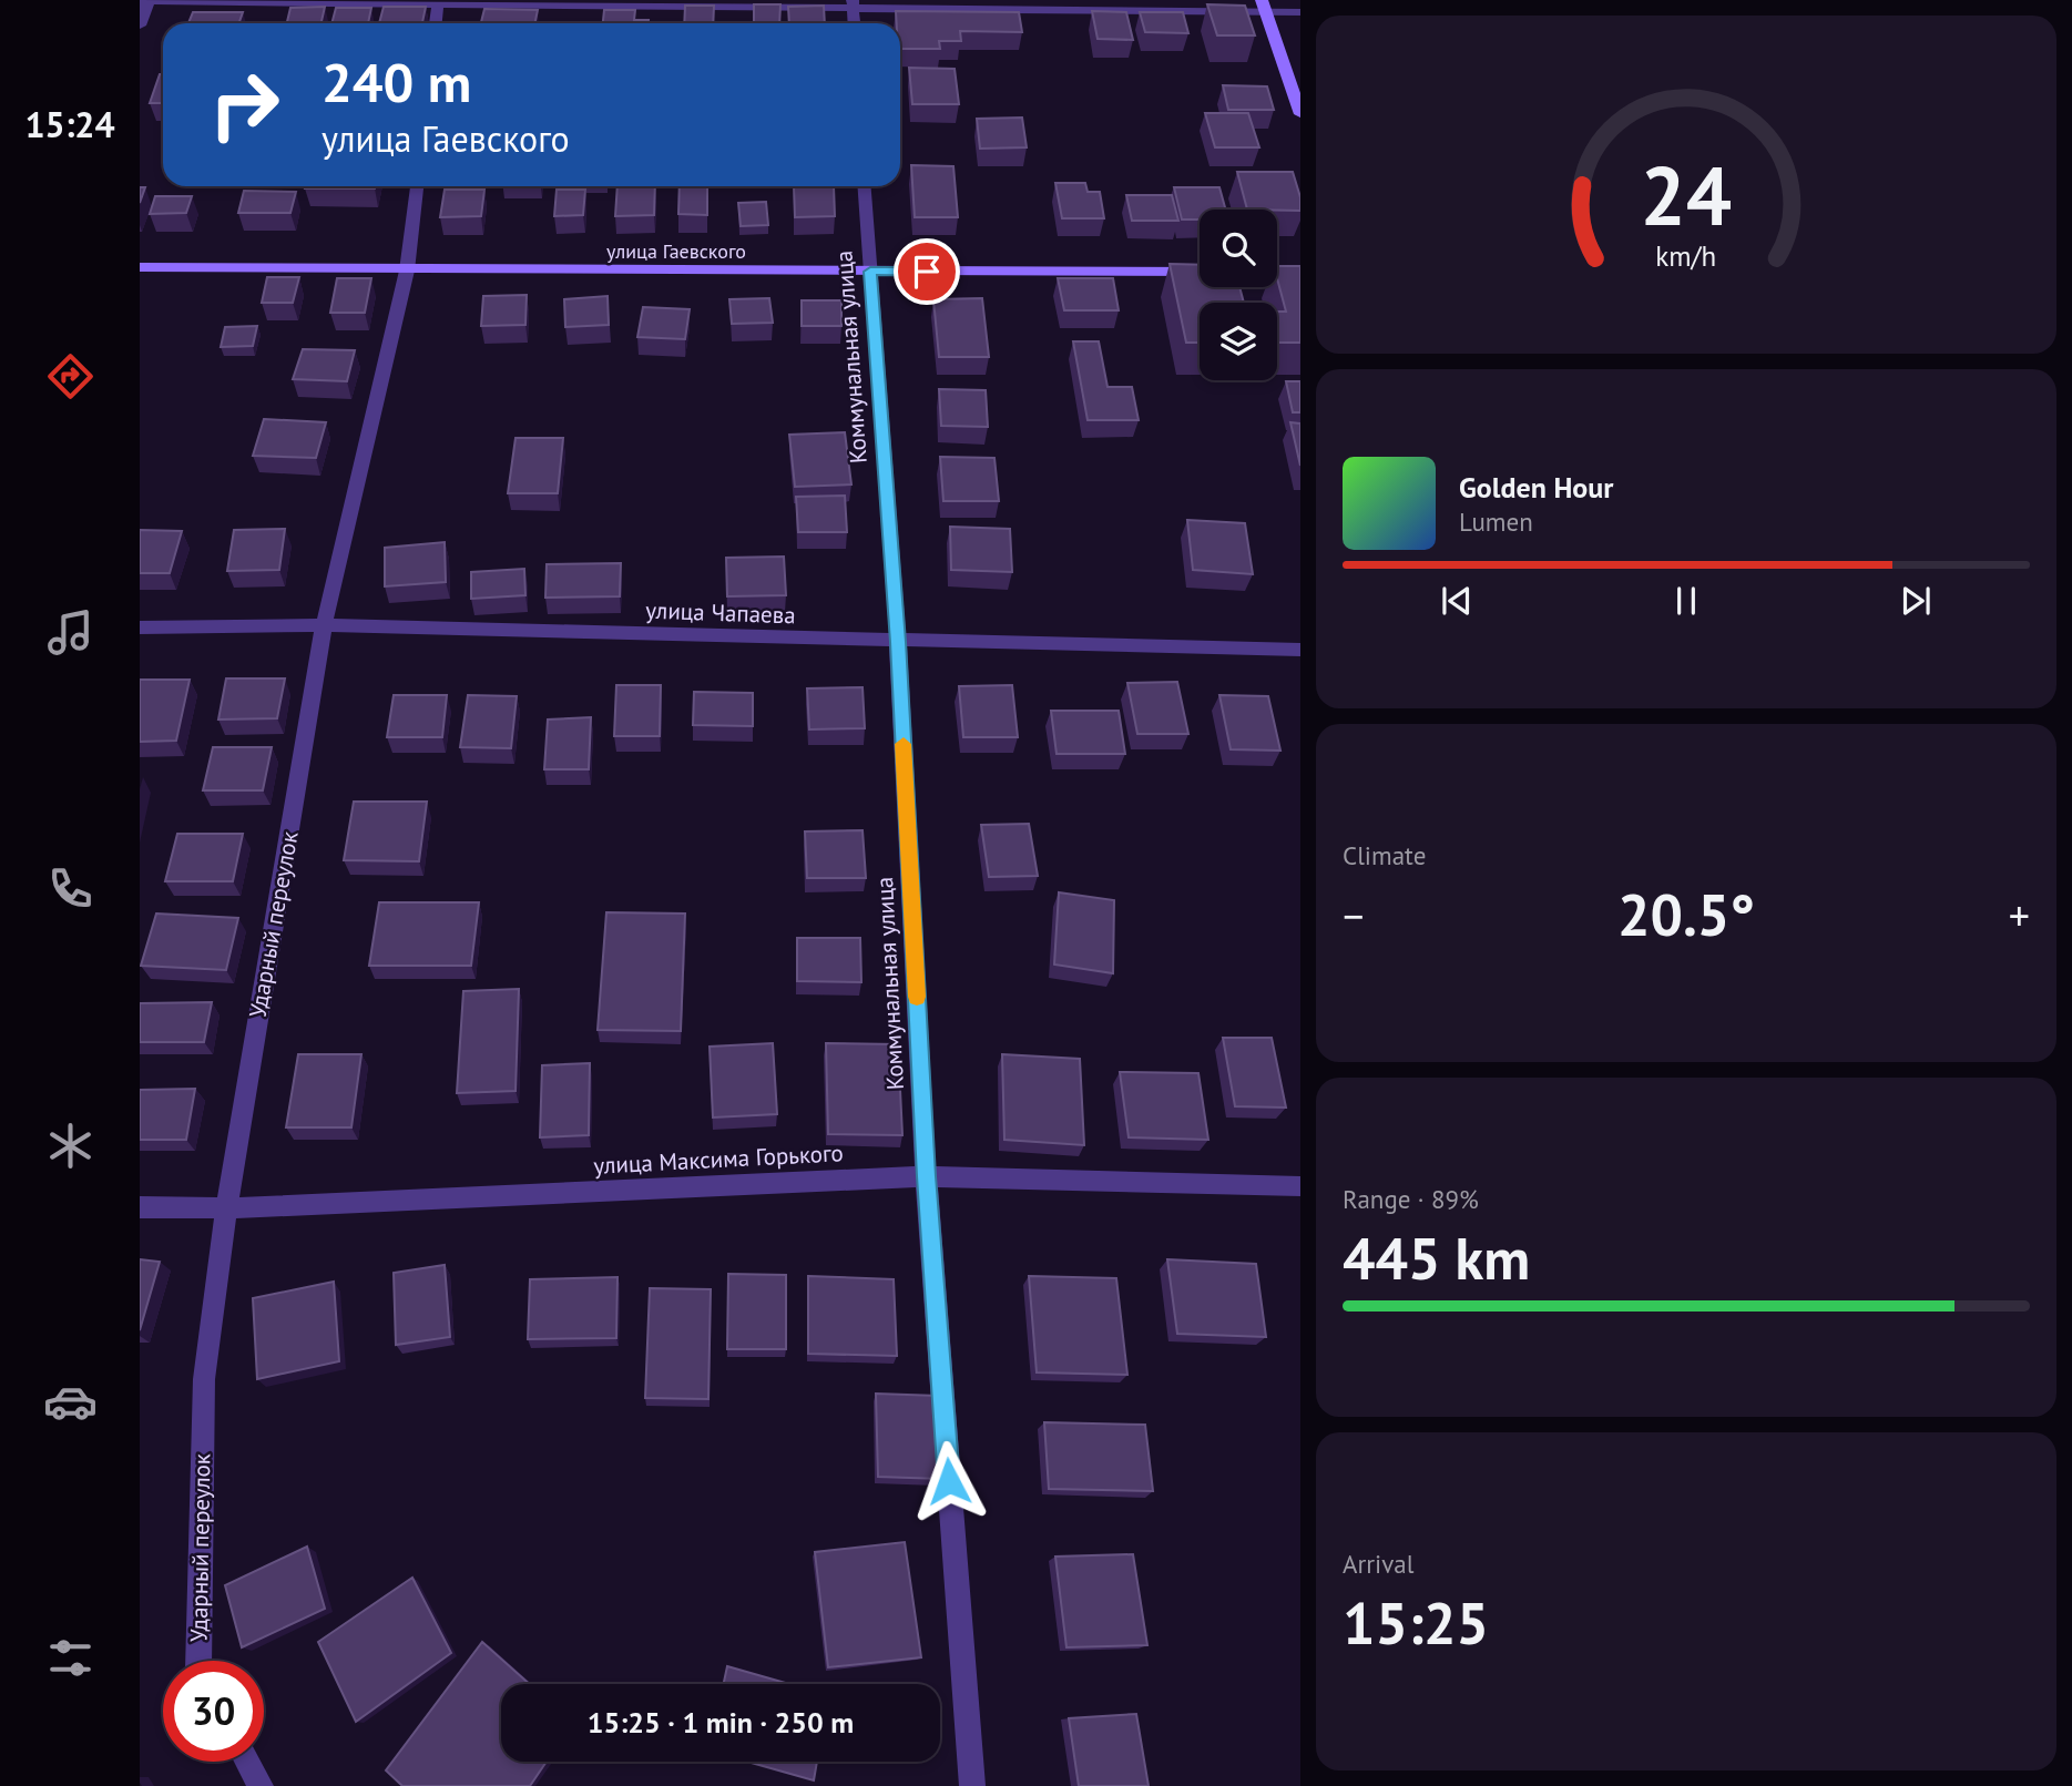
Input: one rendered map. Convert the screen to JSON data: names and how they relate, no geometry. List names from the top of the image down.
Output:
{
  "streets": {
    "main road": ["улица Гаевского"],
    "street": [
      "Коммунальная улица",
      "улица Чапаева",
      "Ударный переулок",
      "улица Максима Горького"
    ]
  },
  "crossings": [
    ["улица Гаевского", "Коммунальная улица"],
    ["улица Гаевского", "Ударный переулок"],
    ["Коммунальная улица", "улица Чапаева"],
    ["Коммунальная улица", "улица Максима Горького"],
    ["улица Чапаева", "Ударный переулок"],
    ["Ударный переулок", "улица Максима Горького"]
  ],
  "page": {
    "tabs": "15:24",
    "turn": ["240 m", "улица Гаевского"],
    "song": ["Golden Hour", "Lumen"],
    "tile": [
      "Climate",
      ["Range · 89%", "445 km"],
      ["Arrival", "15:25"]
    ],
    "heat": ["−", "20.5°", "+"],
    "limit": "30",
    "trip": "15:25 · 1 min · 250 m",
    "gauge": ["24", "km/h"]
  }
}
